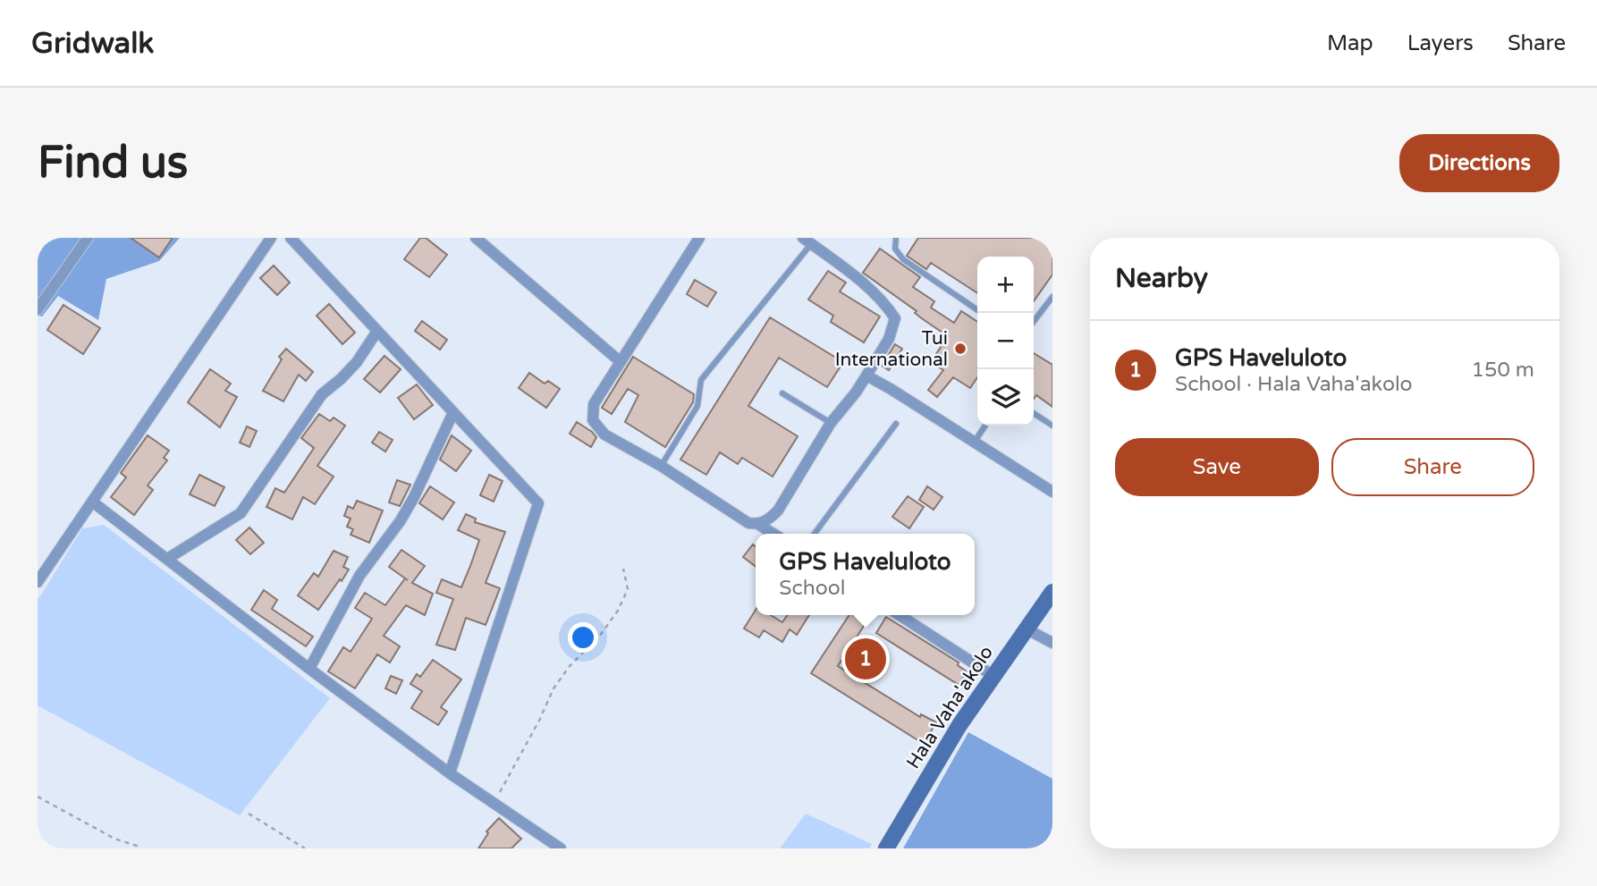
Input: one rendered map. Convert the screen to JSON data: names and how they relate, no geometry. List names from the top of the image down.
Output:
{
  "streets": {
    "main road": ["Hala Vaha'akolo"]
  },
  "places": ["Tui International"],
  "page": {
    "header": "Gridwalk",
    "nav": ["Map", "Layers", "Share"],
    "buttons": [
      "Directions",
      ["Save", "Share"]
    ],
    "title": "Find us",
    "heading": "Nearby",
    "map_buttons": ["+", "−"],
    "list": [
      {
        "mark": "1",
        "name": "GPS Haveluloto",
        "note": "School · Hala Vaha'akolo",
        "value": "150 m"
      }
    ],
    "popup": ["GPS Haveluloto", "School"],
    "pins": "1"
  }
}
